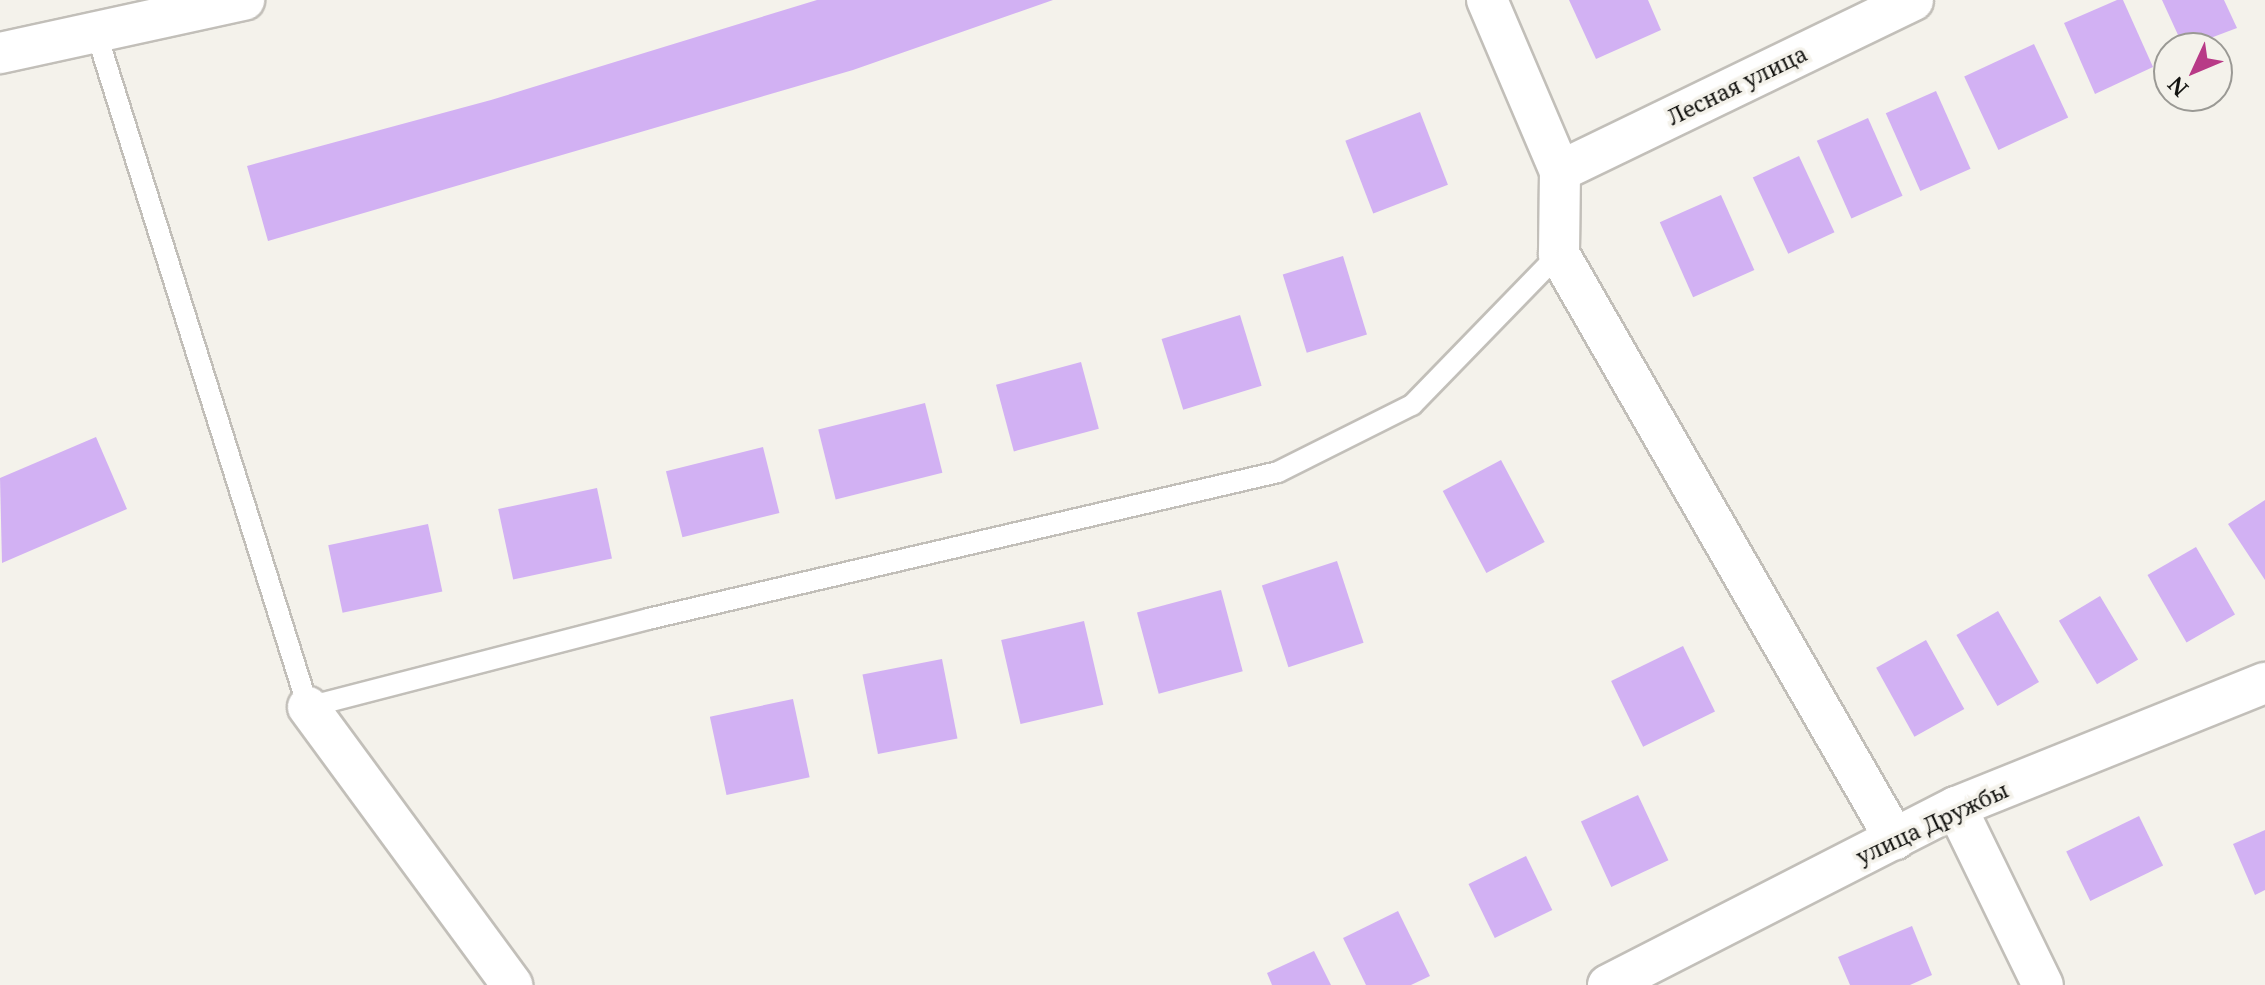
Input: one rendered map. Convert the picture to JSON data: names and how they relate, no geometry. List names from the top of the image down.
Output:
{
  "streets": {
    "street": ["Лесная улица", "улица Дружбы"]
  },
  "north": "bottom left"
}
